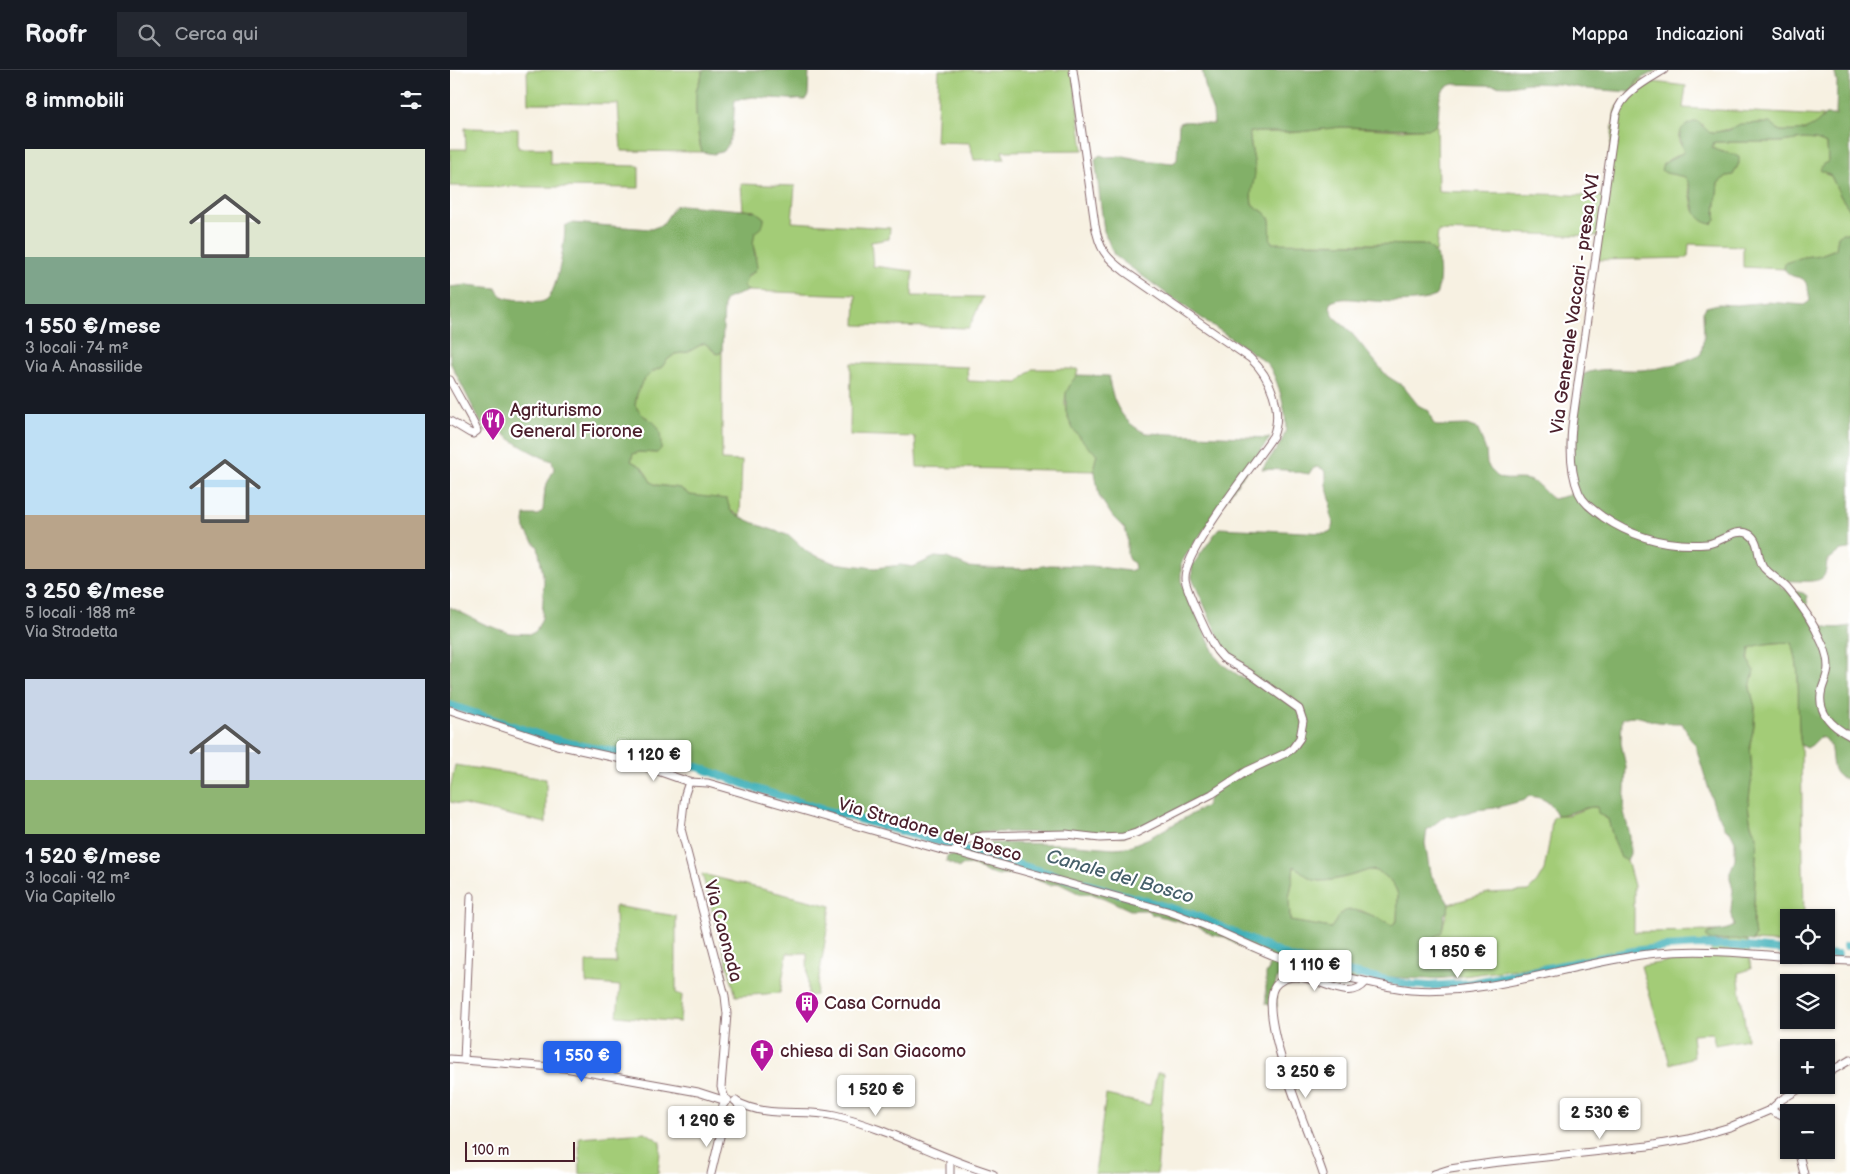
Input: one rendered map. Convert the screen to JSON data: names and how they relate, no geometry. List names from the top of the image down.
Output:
{
  "streets": {
    "street": ["Via Generale Vaccari - presa XVI", "Via Stradone del Bosco", "Via Caonada"]
  },
  "crossings": [
    ["Via Stradone del Bosco", "Via Caonada"]
  ],
  "water": ["Canale del Bosco"],
  "places": {
    "restaurant": ["Agriturismo General Fiorone"],
    "building": ["Casa Cornuda"],
    "church": ["chiesa di San Giacomo"]
  },
  "scale_bar": "100 m",
  "page": {
    "header": "Roofr",
    "search": "Cerca qui",
    "nav": ["Mappa", "Indicazioni", "Salvati"],
    "heading": "8 immobili",
    "list": [
      {
        "name": "1 550 €/mese",
        "note": "3 locali · 74 m² · Via A. Anassilide"
      },
      {
        "name": "3 250 €/mese",
        "note": "5 locali · 188 m² · Via Stradetta"
      },
      {
        "name": "1 520 €/mese",
        "note": "3 locali · 92 m² · Via Capitello"
      }
    ],
    "price": [
      "1 120 €",
      "1 850 €",
      "1 110 €",
      "1 550 €",
      "3 250 €",
      "1 520 €",
      "2 530 €",
      "1 290 €"
    ],
    "map_buttons": ["+", "−"],
    "scale": "100 m"
  }
}
